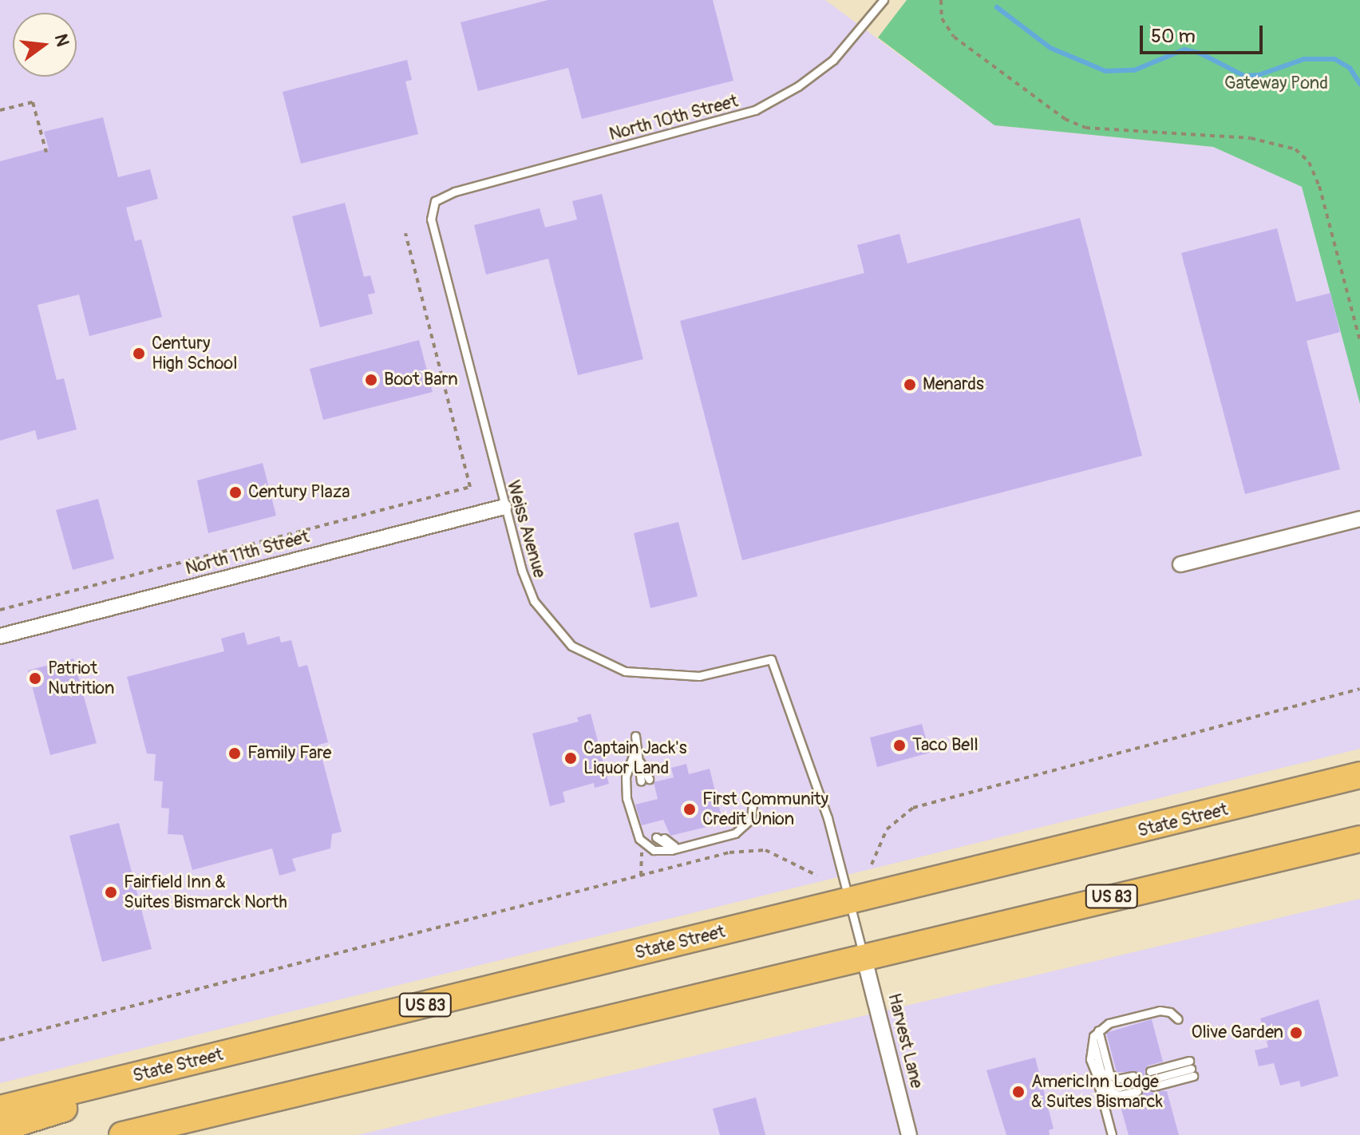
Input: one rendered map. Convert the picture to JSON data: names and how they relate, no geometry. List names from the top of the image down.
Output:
{
  "streets": {
    "highway": ["State Street", "US 83"],
    "street": ["North 11th Street", "Harvest Lane"],
    "lane": ["North 10th Street", "Weiss Avenue"]
  },
  "crossings": [
    ["North 10th Street", "Weiss Avenue"],
    ["Weiss Avenue", "North 11th Street"],
    ["Weiss Avenue", "State Street"],
    ["Weiss Avenue", "US 83"],
    ["Weiss Avenue", "Harvest Lane"],
    ["US 83", "Harvest Lane"]
  ],
  "parks": ["Gateway Pond"],
  "places": [
    "Century High School",
    "Boot Barn",
    "Menards",
    "Century Plaza",
    "Patriot Nutrition",
    "Taco Bell",
    "Family Fare",
    "Captain Jack's Liquor Land",
    "First Community Credit Union",
    "Fairfield Inn & Suites Bismarck North",
    "Olive Garden",
    "AmericInn Lodge & Suites Bismarck"
  ],
  "scale_bar": "50 m",
  "north": "right"
}
